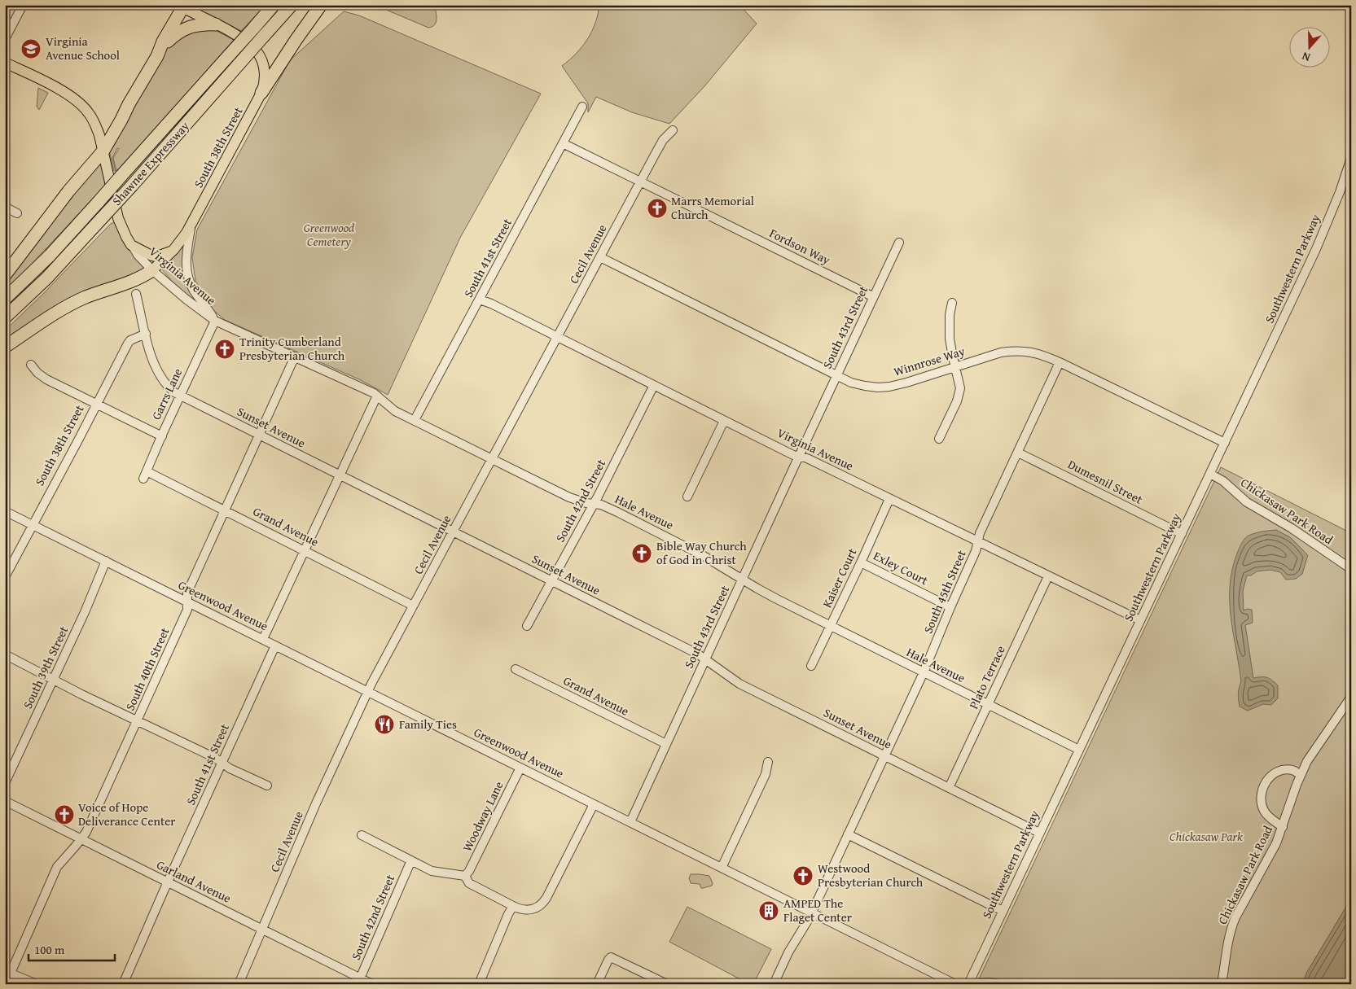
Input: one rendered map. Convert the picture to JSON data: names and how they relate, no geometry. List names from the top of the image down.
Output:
{
  "streets": {
    "highway": ["Shawnee Expressway"],
    "main road": ["South 38th Street", "Virginia Avenue"],
    "street": [
      "Fordson Way",
      "Cecil Avenue",
      "South 41st Street",
      "Southwestern Parkway",
      "South 43rd Street",
      "Winnrose Way",
      "Garrs Lane",
      "Sunset Avenue",
      "Dumesnil Street",
      "South 42nd Street",
      "Chickasaw Park Road",
      "Hale Avenue",
      "Grand Avenue",
      "Exley Court",
      "Kaiser Court",
      "South 45th Street",
      "Greenwood Avenue",
      "South 39th Street",
      "South 40th Street",
      "Plato Terrace",
      "Woodway Lane",
      "Garland Avenue"
    ]
  },
  "crossings": [
    ["South 38th Street", "Virginia Avenue"],
    ["South 38th Street", "Sunset Avenue"],
    ["South 38th Street", "Greenwood Avenue"],
    ["Fordson Way", "Cecil Avenue"],
    ["Fordson Way", "South 41st Street"],
    ["Fordson Way", "South 43rd Street"],
    ["Cecil Avenue", "Virginia Avenue"],
    ["Cecil Avenue", "Winnrose Way"],
    ["Cecil Avenue", "Sunset Avenue"],
    ["Cecil Avenue", "Hale Avenue"],
    ["Cecil Avenue", "Grand Avenue"],
    ["Cecil Avenue", "Greenwood Avenue"],
    ["Cecil Avenue", "Garland Avenue"],
    ["South 41st Street", "Virginia Avenue"],
    ["South 41st Street", "Hale Avenue"],
    ["South 41st Street", "Greenwood Avenue"],
    ["South 41st Street", "Garland Avenue"],
    ["Southwestern Parkway", "Virginia Avenue"],
    ["Southwestern Parkway", "Winnrose Way"],
    ["Southwestern Parkway", "Sunset Avenue"],
    ["Southwestern Parkway", "Dumesnil Street"],
    ["Southwestern Parkway", "Chickasaw Park Road"],
    ["Southwestern Parkway", "Hale Avenue"],
    ["Virginia Avenue", "South 43rd Street"],
    ["Virginia Avenue", "Garrs Lane"],
    ["Virginia Avenue", "South 42nd Street"],
    ["Virginia Avenue", "Hale Avenue"],
    ["Virginia Avenue", "Kaiser Court"],
    ["Virginia Avenue", "South 45th Street"],
    ["Virginia Avenue", "Plato Terrace"],
    ["South 43rd Street", "Winnrose Way"],
    ["South 43rd Street", "Sunset Avenue"],
    ["South 43rd Street", "Hale Avenue"],
    ["South 43rd Street", "Grand Avenue"],
    ["South 43rd Street", "Greenwood Avenue"],
    ["Winnrose Way", "South 45th Street"],
    ["Garrs Lane", "Sunset Avenue"],
    ["Garrs Lane", "Hale Avenue"],
    ["Garrs Lane", "Grand Avenue"],
    ["Sunset Avenue", "South 42nd Street"],
    ["Sunset Avenue", "South 45th Street"],
    ["Sunset Avenue", "South 40th Street"],
    ["Sunset Avenue", "Plato Terrace"],
    ["Dumesnil Street", "South 45th Street"],
    ["South 42nd Street", "Hale Avenue"],
    ["South 42nd Street", "Garland Avenue"],
    ["Hale Avenue", "Kaiser Court"],
    ["Hale Avenue", "South 45th Street"],
    ["Hale Avenue", "South 40th Street"],
    ["Hale Avenue", "Plato Terrace"],
    ["Grand Avenue", "South 40th Street"],
    ["Exley Court", "Kaiser Court"],
    ["Exley Court", "South 45th Street"],
    ["South 45th Street", "Greenwood Avenue"],
    ["Greenwood Avenue", "South 39th Street"],
    ["Greenwood Avenue", "South 40th Street"],
    ["Greenwood Avenue", "Woodway Lane"],
    ["South 40th Street", "Garland Avenue"]
  ],
  "parks": ["Greenwood Cemetery", "Chickasaw Park"],
  "places": {
    "school or university": ["Virginia Avenue School"],
    "church": [
      "Marrs Memorial Church",
      "Trinity Cumberland Presbyterian Church",
      "Bible Way Church of God in Christ",
      "Voice of Hope Deliverance Center",
      "Westwood Presbyterian Church"
    ],
    "restaurant": ["Family Ties"],
    "building": ["AMPED The Flaget Center"]
  },
  "scale_bar": "100 m",
  "north": "bottom"
}
